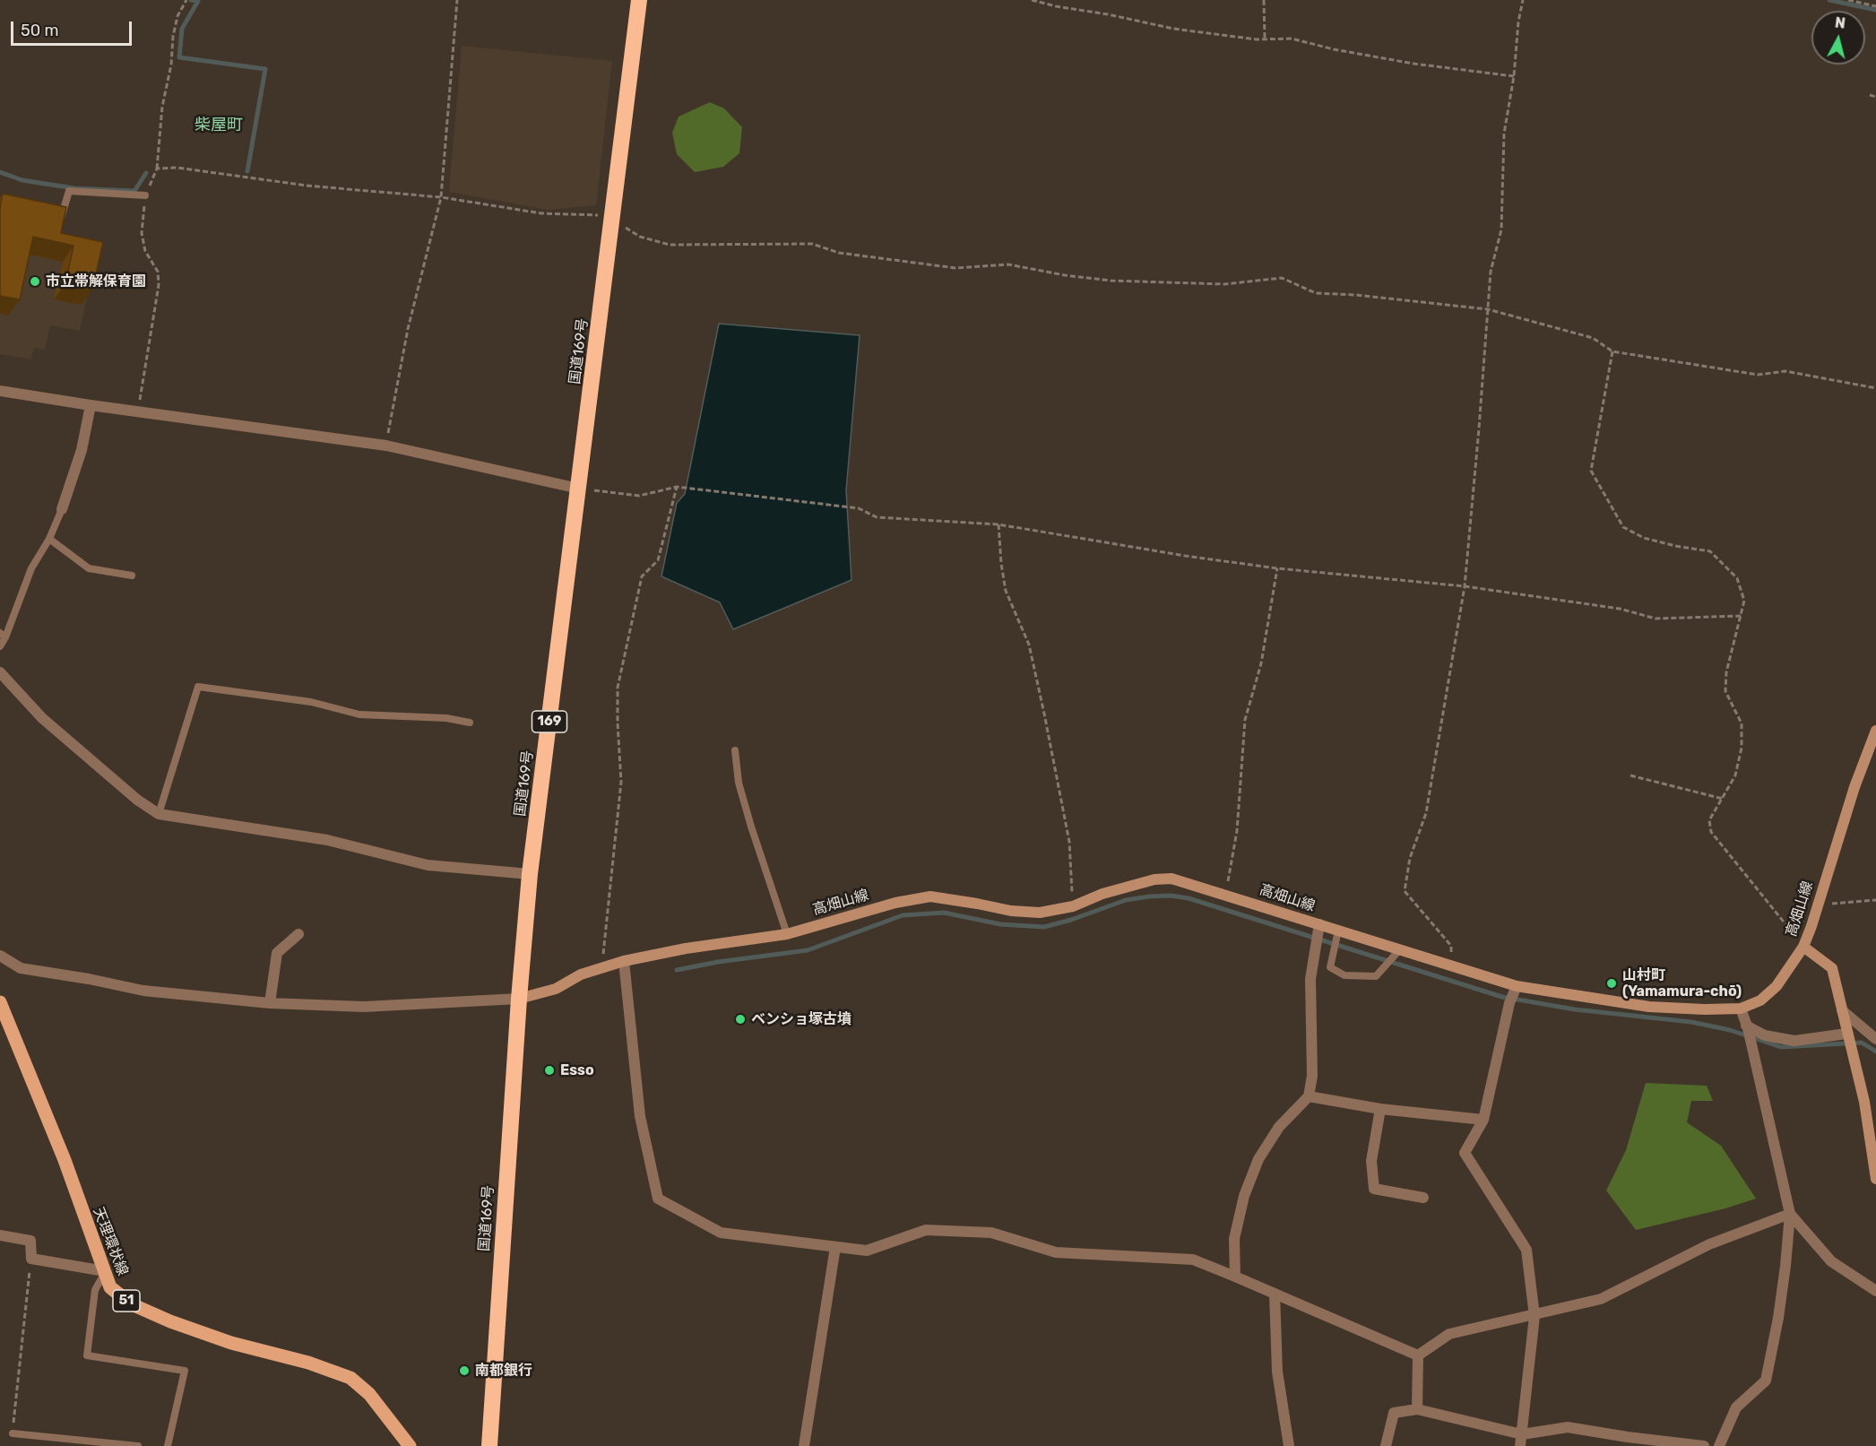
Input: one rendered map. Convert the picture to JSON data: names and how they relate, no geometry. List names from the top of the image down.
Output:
{
  "streets": {
    "highway": ["国道169号", "169"],
    "main road": ["高畑山線", "天理環状線", "51"]
  },
  "crossings": [
    ["国道169号", "高畑山線"]
  ],
  "districts": ["柴屋町"],
  "places": [
    "市立帯解保育園",
    "山村町 (Yamamura-chō)",
    "ベンショ塚古墳",
    "Esso",
    "南都銀行"
  ],
  "scale_bar": "50 m",
  "north": "top"
}
